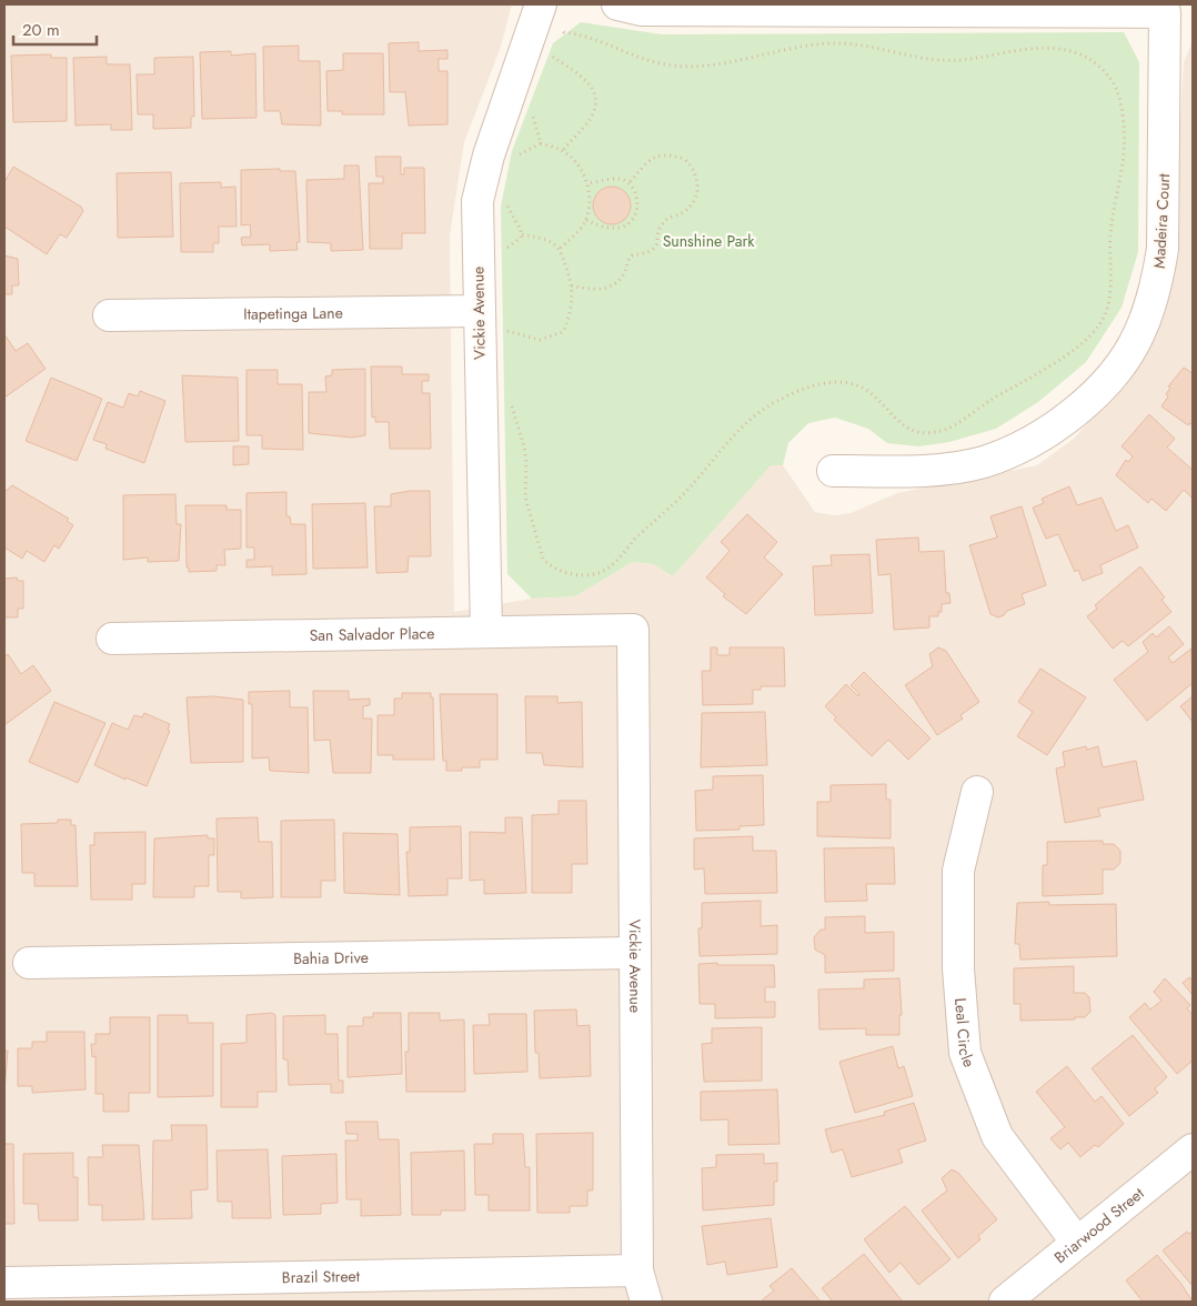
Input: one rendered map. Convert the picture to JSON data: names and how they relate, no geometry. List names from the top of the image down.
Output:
{
  "streets": {
    "street": [
      "Madeira Court",
      "Itapetinga Lane",
      "Vickie Avenue",
      "San Salvador Place",
      "Bahia Drive",
      "Leal Circle",
      "Briarwood Street",
      "Brazil Street"
    ]
  },
  "crossings": [
    ["Itapetinga Lane", "Vickie Avenue"],
    ["Vickie Avenue", "San Salvador Place"],
    ["Vickie Avenue", "Bahia Drive"],
    ["Vickie Avenue", "Brazil Street"],
    ["Leal Circle", "Briarwood Street"]
  ],
  "parks": ["Sunshine Park"],
  "scale_bar": "20 m"
}
